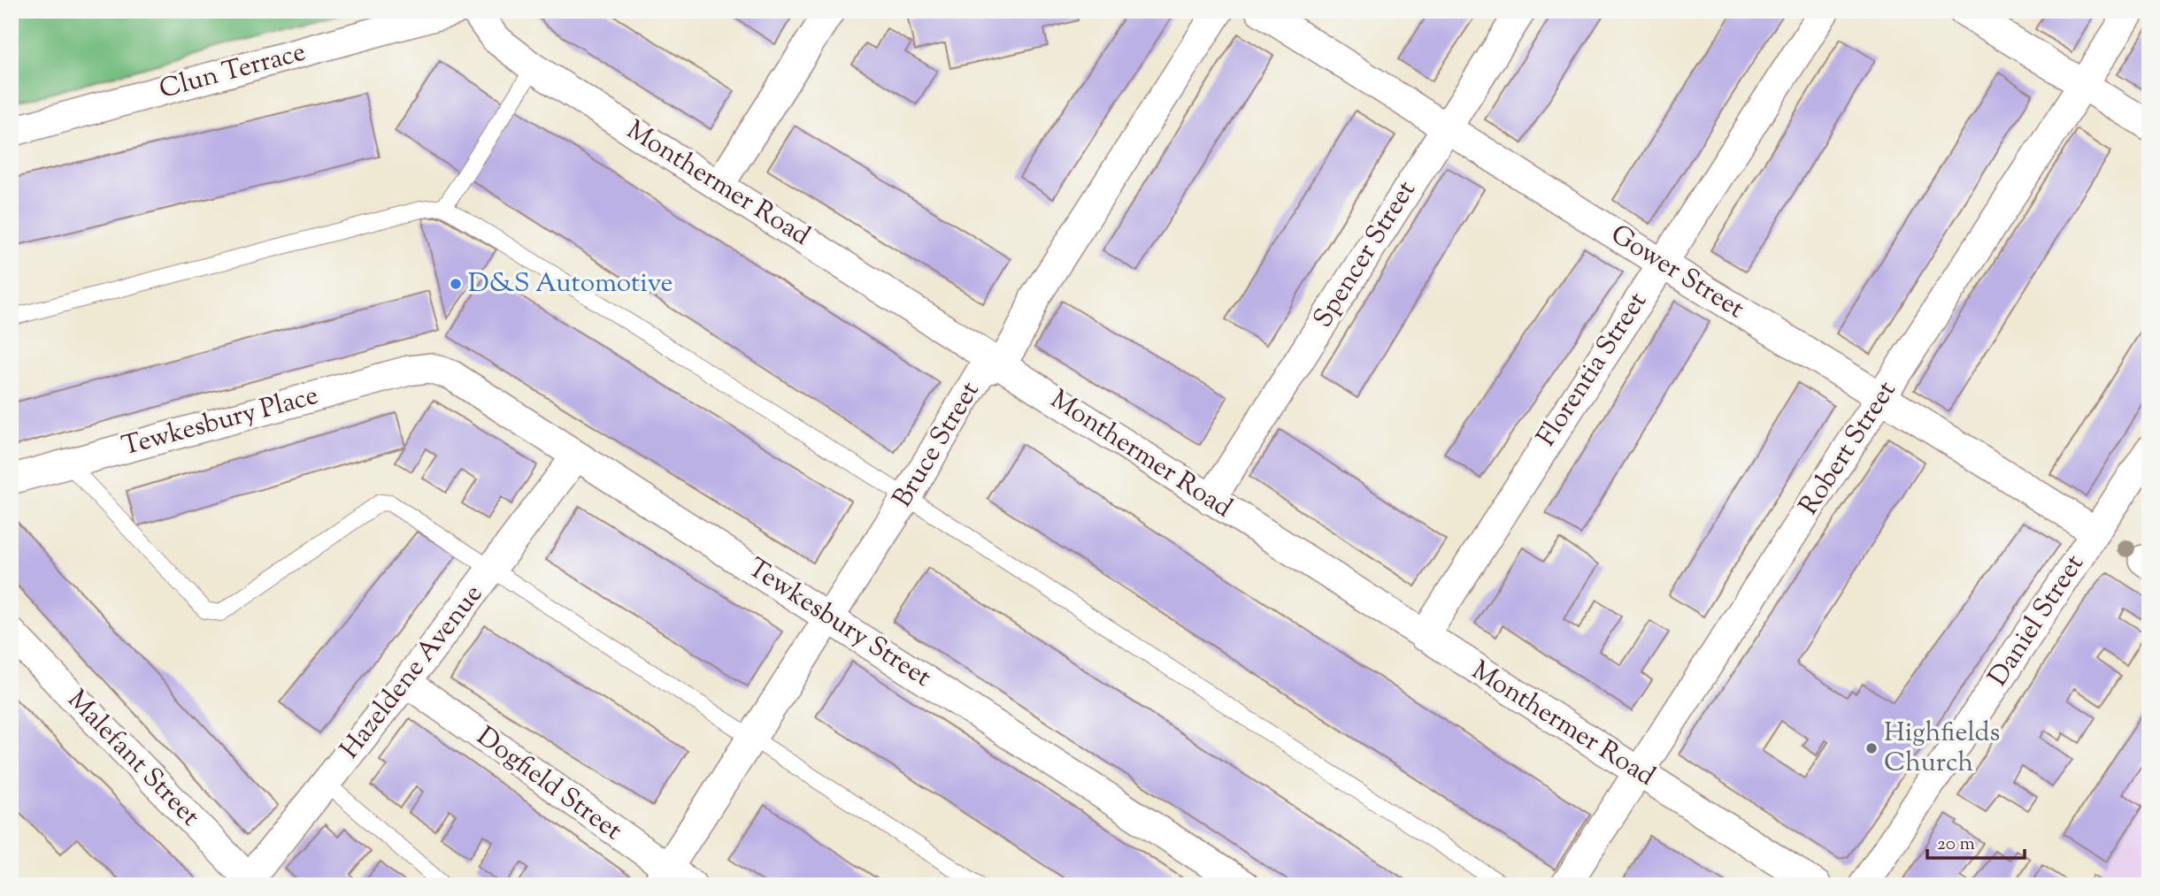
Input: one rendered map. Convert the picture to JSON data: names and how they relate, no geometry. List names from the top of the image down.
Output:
{
  "streets": {
    "street": [
      "Clun Terrace",
      "Monthermer Road",
      "Spencer Street",
      "Gower Street",
      "Florentia Street",
      "Tewkesbury Place",
      "Bruce Street",
      "Robert Street",
      "Daniel Street",
      "Tewkesbury Street",
      "Hazeldene Avenue",
      "Malefant Street",
      "Dogfield Street"
    ]
  },
  "crossings": [
    ["Monthermer Road", "Spencer Street"],
    ["Monthermer Road", "Florentia Street"],
    ["Monthermer Road", "Bruce Street"],
    ["Monthermer Road", "Robert Street"],
    ["Spencer Street", "Gower Street"],
    ["Gower Street", "Florentia Street"],
    ["Gower Street", "Robert Street"],
    ["Gower Street", "Daniel Street"],
    ["Tewkesbury Place", "Tewkesbury Street"],
    ["Bruce Street", "Tewkesbury Street"],
    ["Bruce Street", "Dogfield Street"],
    ["Tewkesbury Street", "Hazeldene Avenue"],
    ["Hazeldene Avenue", "Malefant Street"],
    ["Hazeldene Avenue", "Dogfield Street"]
  ],
  "places": ["D&S Automotive", "Highfields Church"],
  "scale_bar": "20 m"
}
